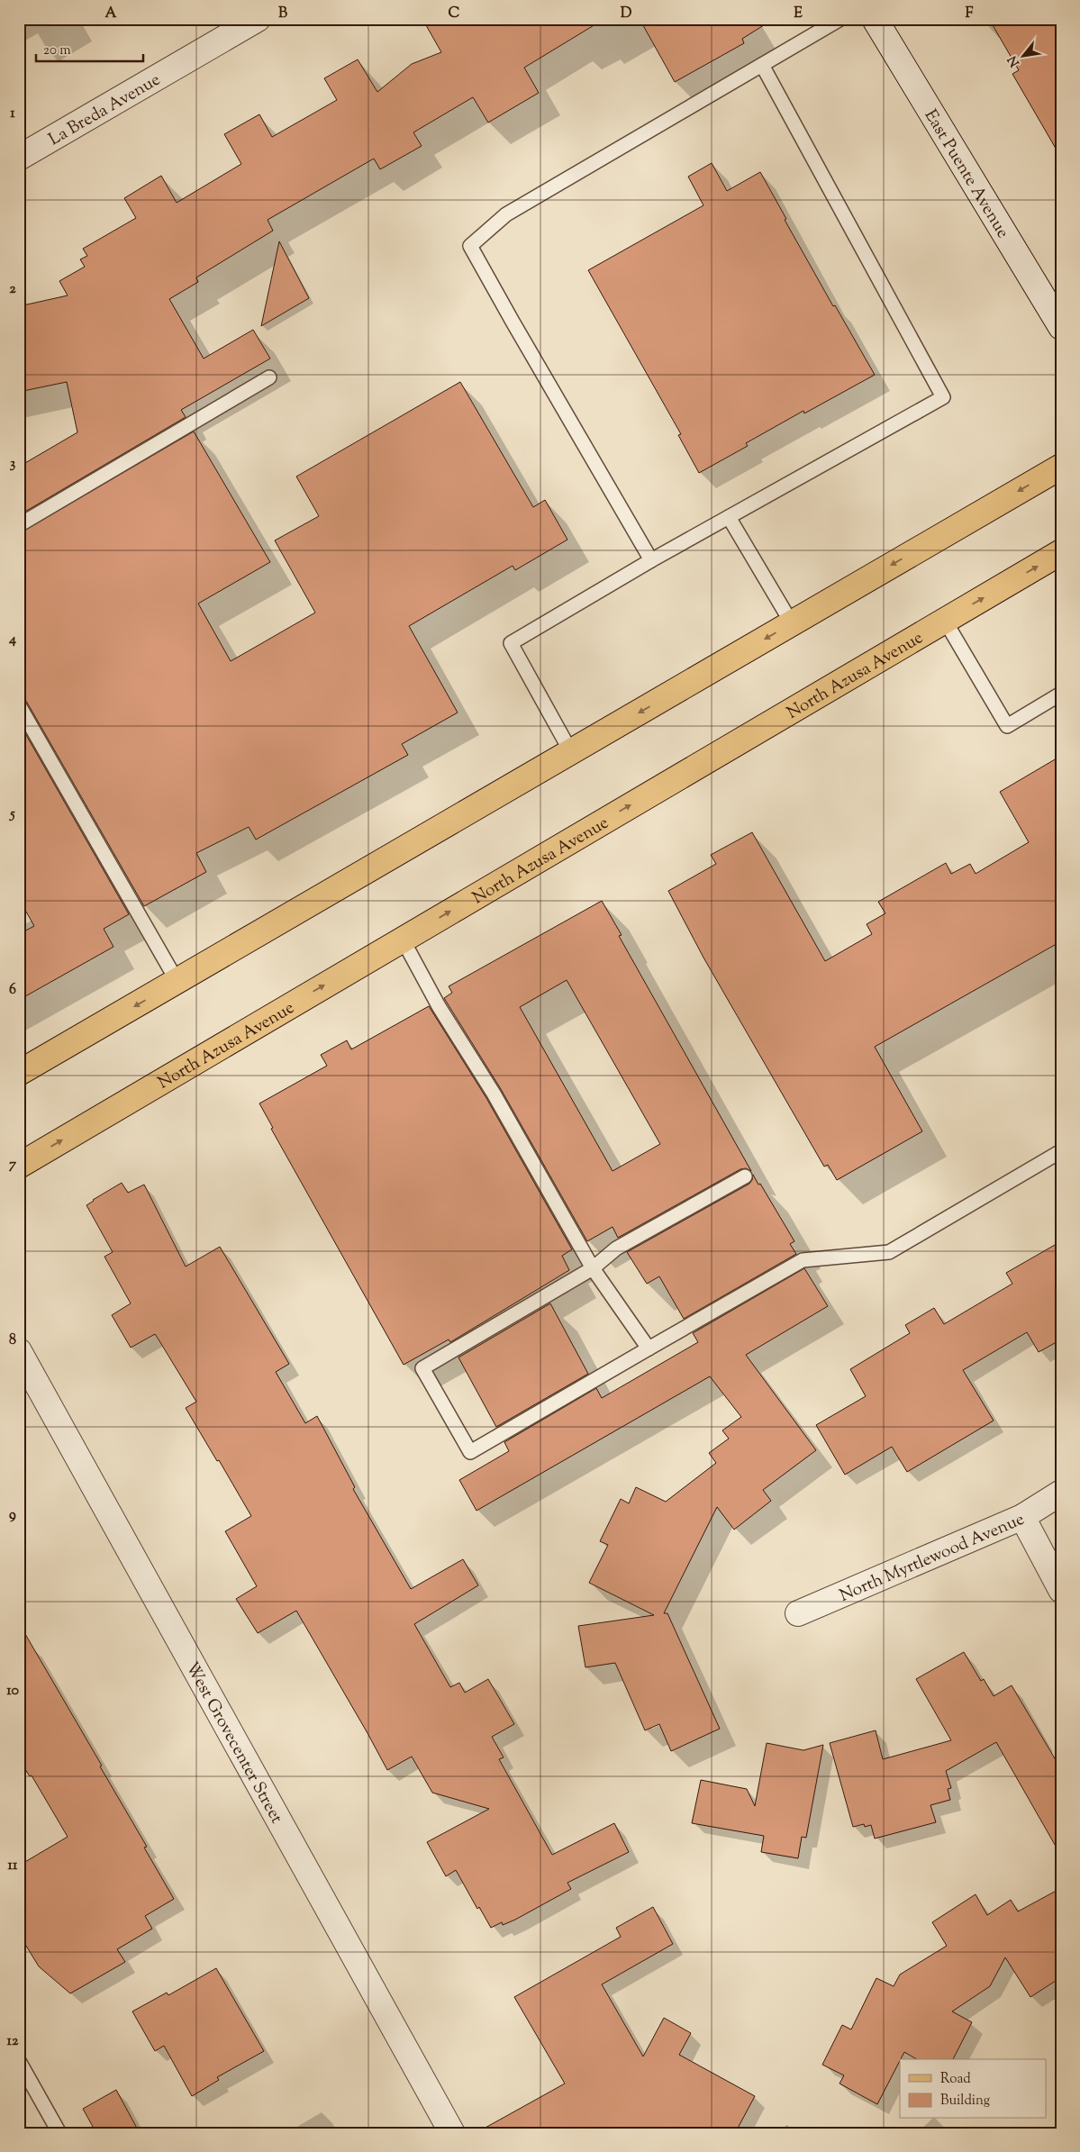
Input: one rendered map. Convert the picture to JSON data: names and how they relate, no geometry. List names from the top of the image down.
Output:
{
  "streets": {
    "main road": ["North Azusa Avenue"],
    "street": [
      "La Breda Avenue",
      "East Puente Avenue",
      "North Myrtlewood Avenue",
      "West Grovecenter Street"
    ]
  },
  "legend": ["Road", "Building"],
  "scale_bar": "20 m",
  "north": "bottom left",
  "grid": {
    "columns": [
      "A",
      "B",
      "C",
      "D",
      "E",
      "F"
    ],
    "rows": [
      "1",
      "2",
      "3",
      "4",
      "5",
      "6",
      "7",
      "8",
      "9",
      "10",
      "11",
      "12"
    ]
  }
}
